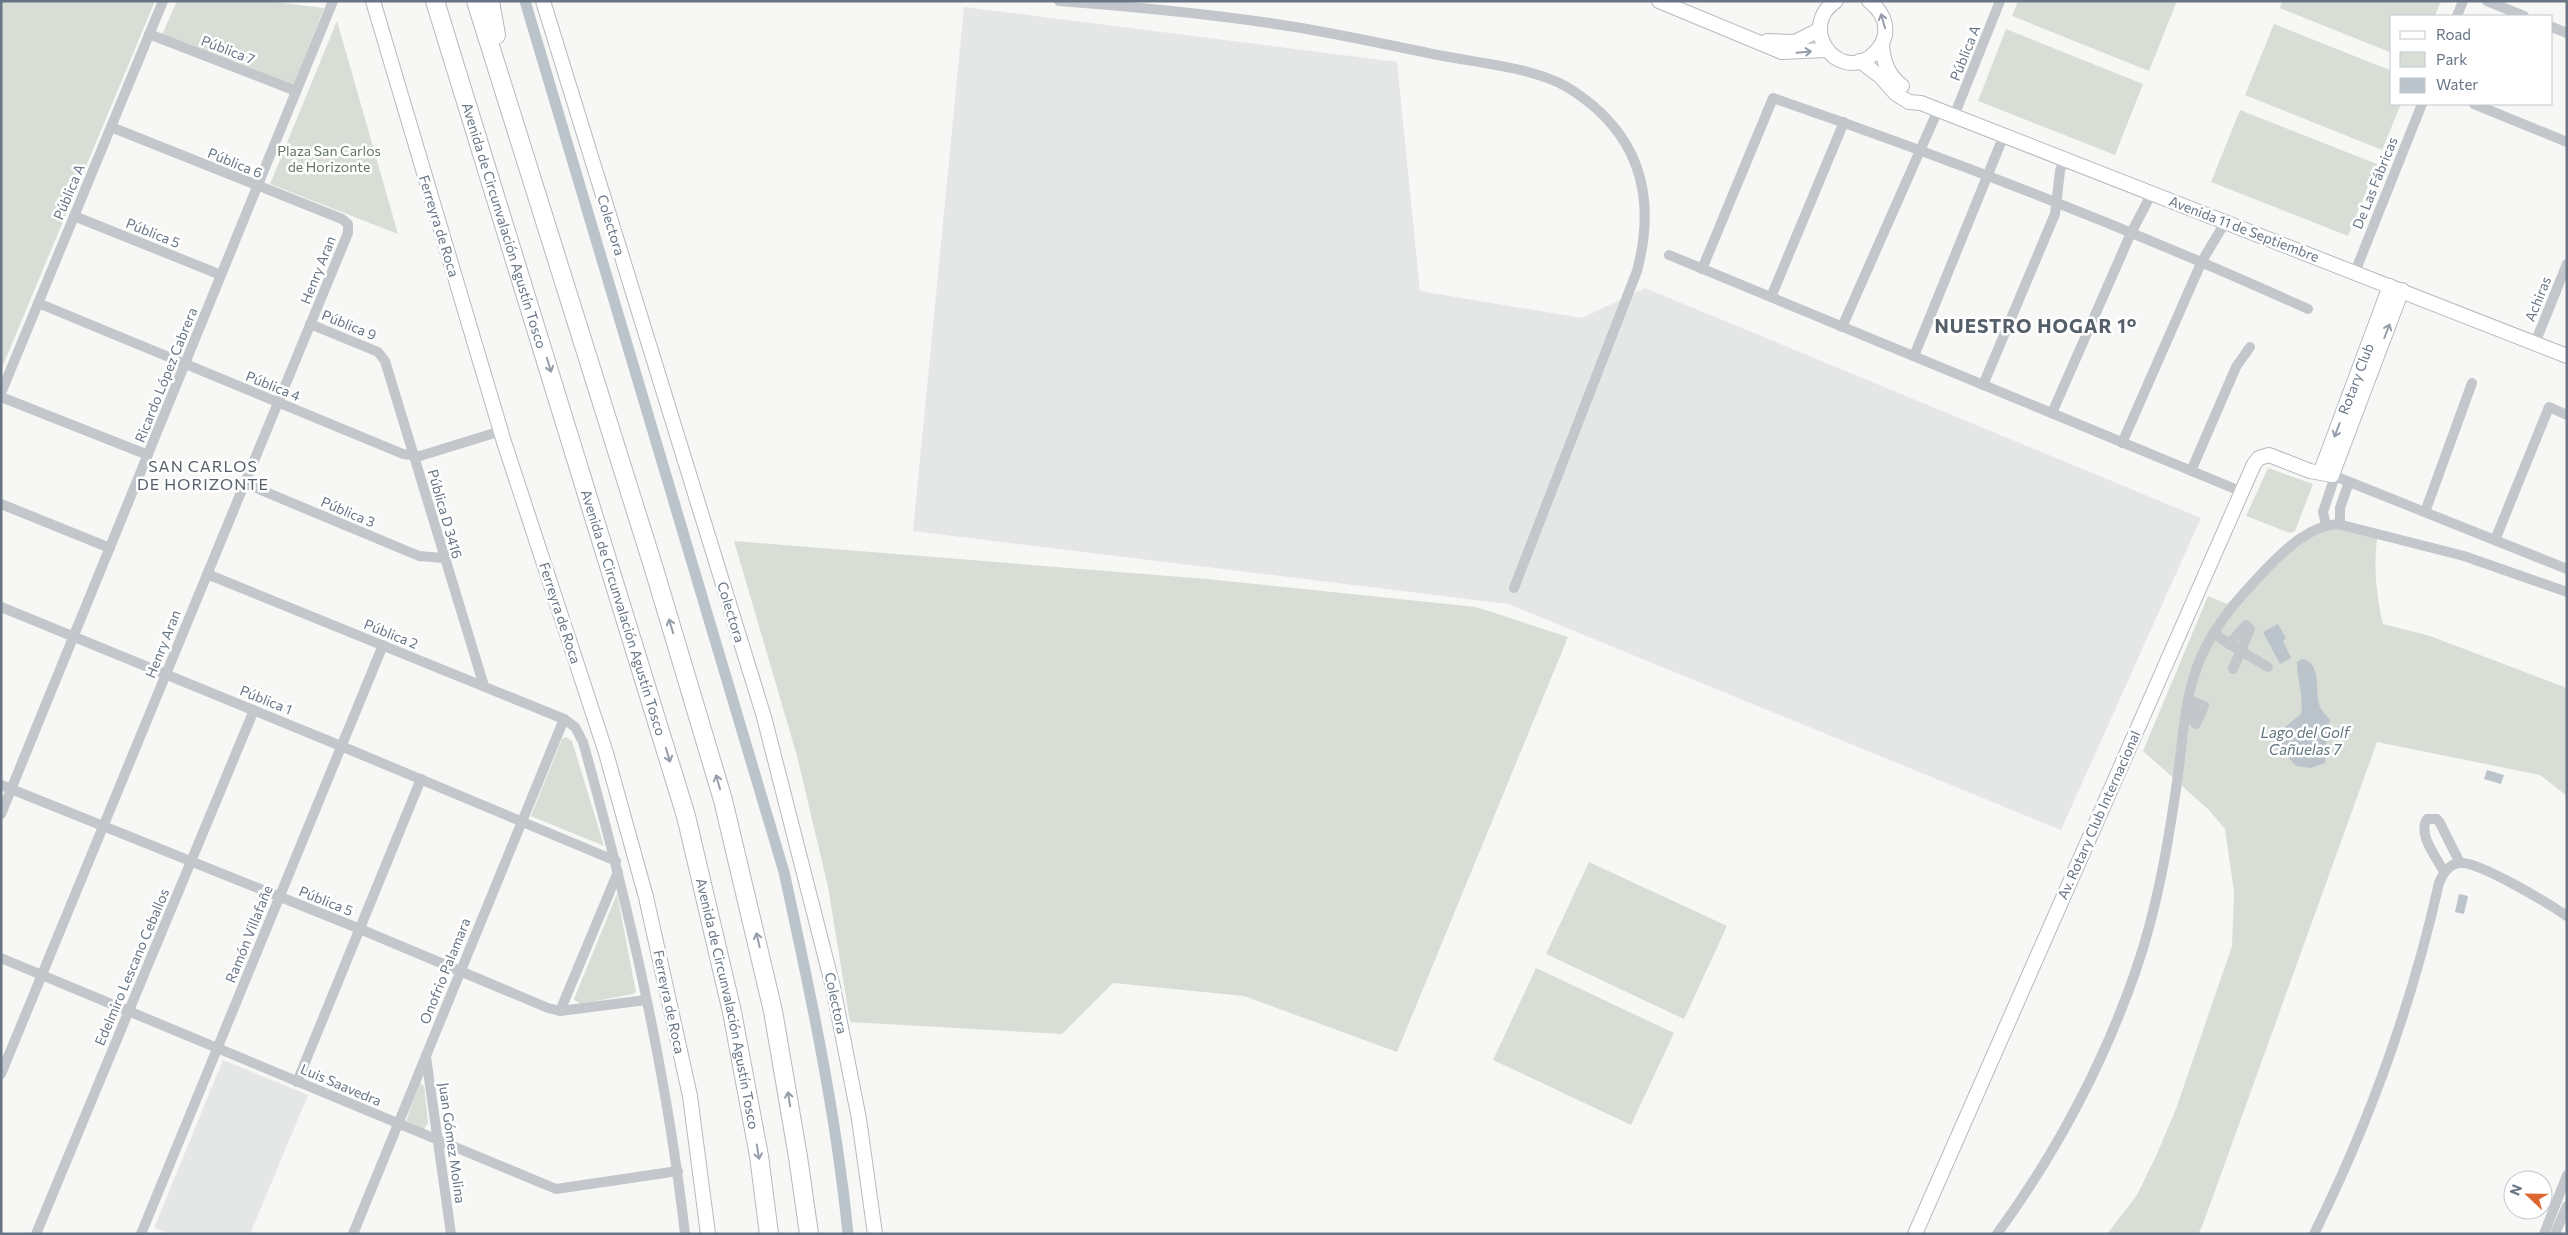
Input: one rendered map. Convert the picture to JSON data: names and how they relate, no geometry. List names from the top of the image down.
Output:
{
  "streets": {
    "highway": ["Avenida de Circunvalación Agustín Tosco"],
    "street": [
      "Pública 7",
      "Pública A",
      "Pública 6",
      "De Las Fábricas",
      "Colectora",
      "Ferreyra de Roca",
      "Avenida 11 de Septiembre",
      "Pública 5",
      "Henry Aran",
      "Achiras",
      "Pública 9",
      "Ricardo López Cabrera",
      "Rotary Club",
      "Pública 4",
      "Pública 3",
      "Pública D 3416",
      "Pública 2",
      "Pública 1",
      "Av. Rotary Club Internacional",
      "Ramón Villafañe",
      "Edelmiro Lescano Ceballos",
      "Onofrio Palamara",
      "Luis Saavedra",
      "Juan Gómez Molina"
    ]
  },
  "crossings": [
    ["Pública 7", "Pública A"],
    ["Pública 7", "Ricardo López Cabrera"],
    ["Pública A", "Pública 6"],
    ["Pública A", "Avenida 11 de Septiembre"],
    ["Pública A", "Pública 5"],
    ["Pública A", "Pública 4"],
    ["Pública 6", "Henry Aran"],
    ["Pública 6", "Ricardo López Cabrera"],
    ["De Las Fábricas", "Avenida 11 de Septiembre"],
    ["Avenida 11 de Septiembre", "Achiras"],
    ["Avenida 11 de Septiembre", "Rotary Club"],
    ["Pública 5", "Henry Aran"],
    ["Pública 5", "Ricardo López Cabrera"],
    ["Pública 5", "Ramón Villafañe"],
    ["Pública 5", "Edelmiro Lescano Ceballos"],
    ["Pública 5", "Onofrio Palamara"],
    ["Henry Aran", "Pública 9"],
    ["Henry Aran", "Pública 4"],
    ["Henry Aran", "Pública 3"],
    ["Henry Aran", "Pública 2"],
    ["Henry Aran", "Pública 1"],
    ["Henry Aran", "Luis Saavedra"],
    ["Pública 9", "Pública D 3416"],
    ["Ricardo López Cabrera", "Pública 4"],
    ["Ricardo López Cabrera", "Pública 1"],
    ["Rotary Club", "Av. Rotary Club Internacional"],
    ["Pública 4", "Pública D 3416"],
    ["Pública 3", "Pública D 3416"],
    ["Pública D 3416", "Pública 2"],
    ["Pública 2", "Ramón Villafañe"],
    ["Pública 2", "Onofrio Palamara"],
    ["Pública 1", "Ramón Villafañe"],
    ["Pública 1", "Edelmiro Lescano Ceballos"],
    ["Pública 1", "Onofrio Palamara"],
    ["Ramón Villafañe", "Luis Saavedra"],
    ["Edelmiro Lescano Ceballos", "Luis Saavedra"],
    ["Onofrio Palamara", "Luis Saavedra"],
    ["Onofrio Palamara", "Juan Gómez Molina"],
    ["Luis Saavedra", "Juan Gómez Molina"]
  ],
  "districts": ["NUESTRO HOGAR 1°", "SAN CARLOS DE HORIZONTE"],
  "water": ["Lago del Golf Cañuelas 7"],
  "parks": ["Plaza San Carlos de Horizonte"],
  "legend": ["Road", "Park", "Water"],
  "north": "left"
}
